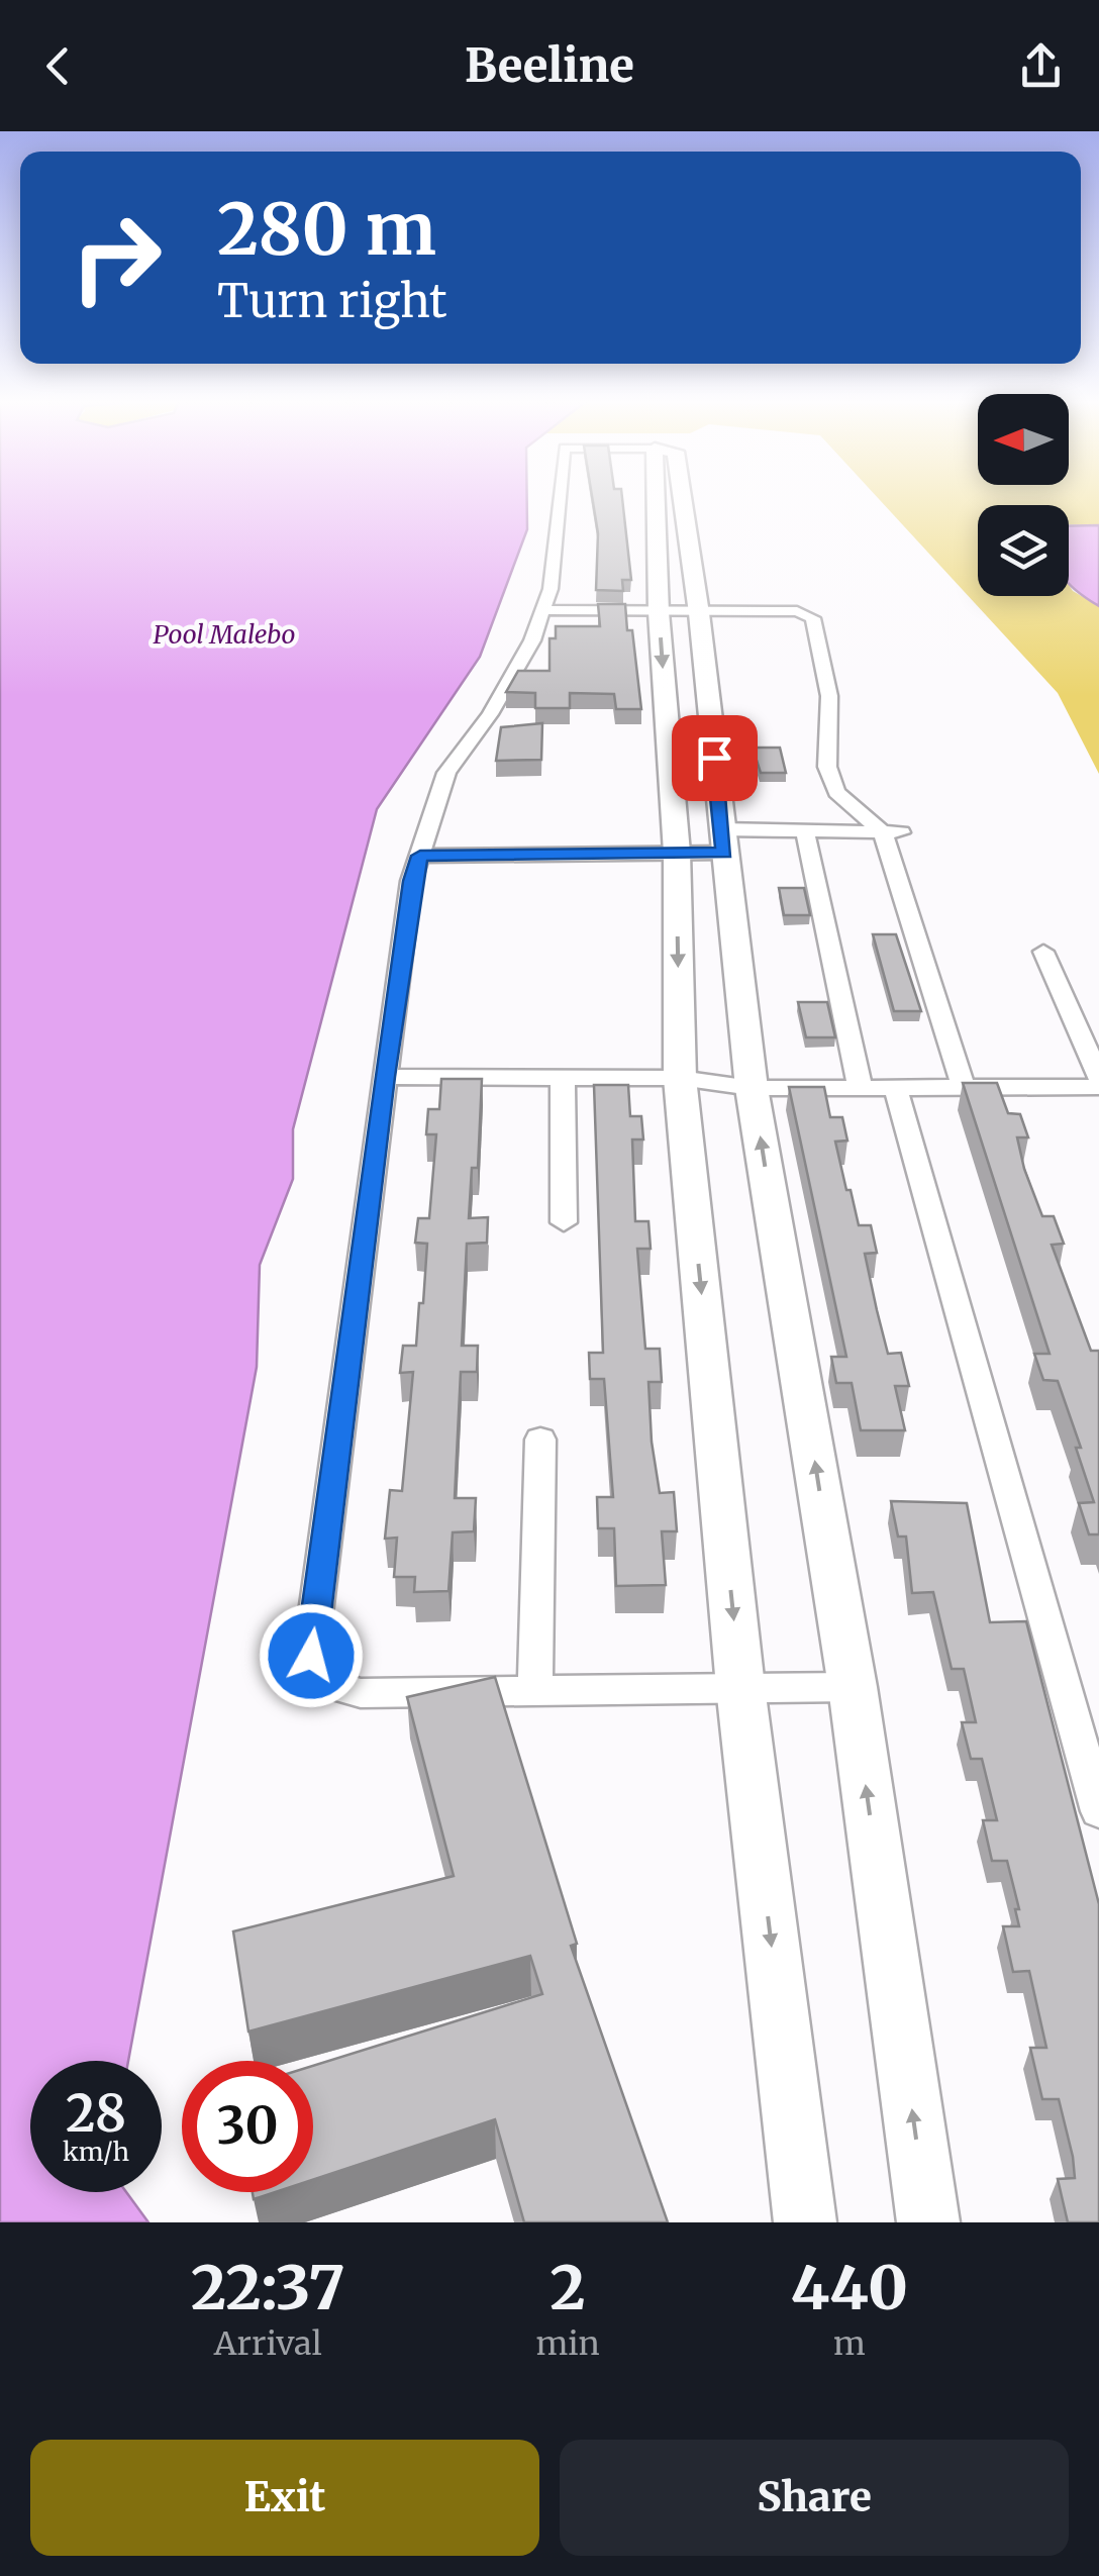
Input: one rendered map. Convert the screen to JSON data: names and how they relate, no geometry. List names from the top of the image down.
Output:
{
  "water": ["Pool Malebo"],
  "north": "left",
  "page": {
    "header": "Beeline",
    "turn": ["280 m", "Turn right"],
    "speed": "28 km/h",
    "limit": "30",
    "eta": [
      "22:37",
      "Arrival",
      "2",
      "min",
      "440",
      "m"
    ],
    "buttons": ["Exit", "Share"]
  }
}
